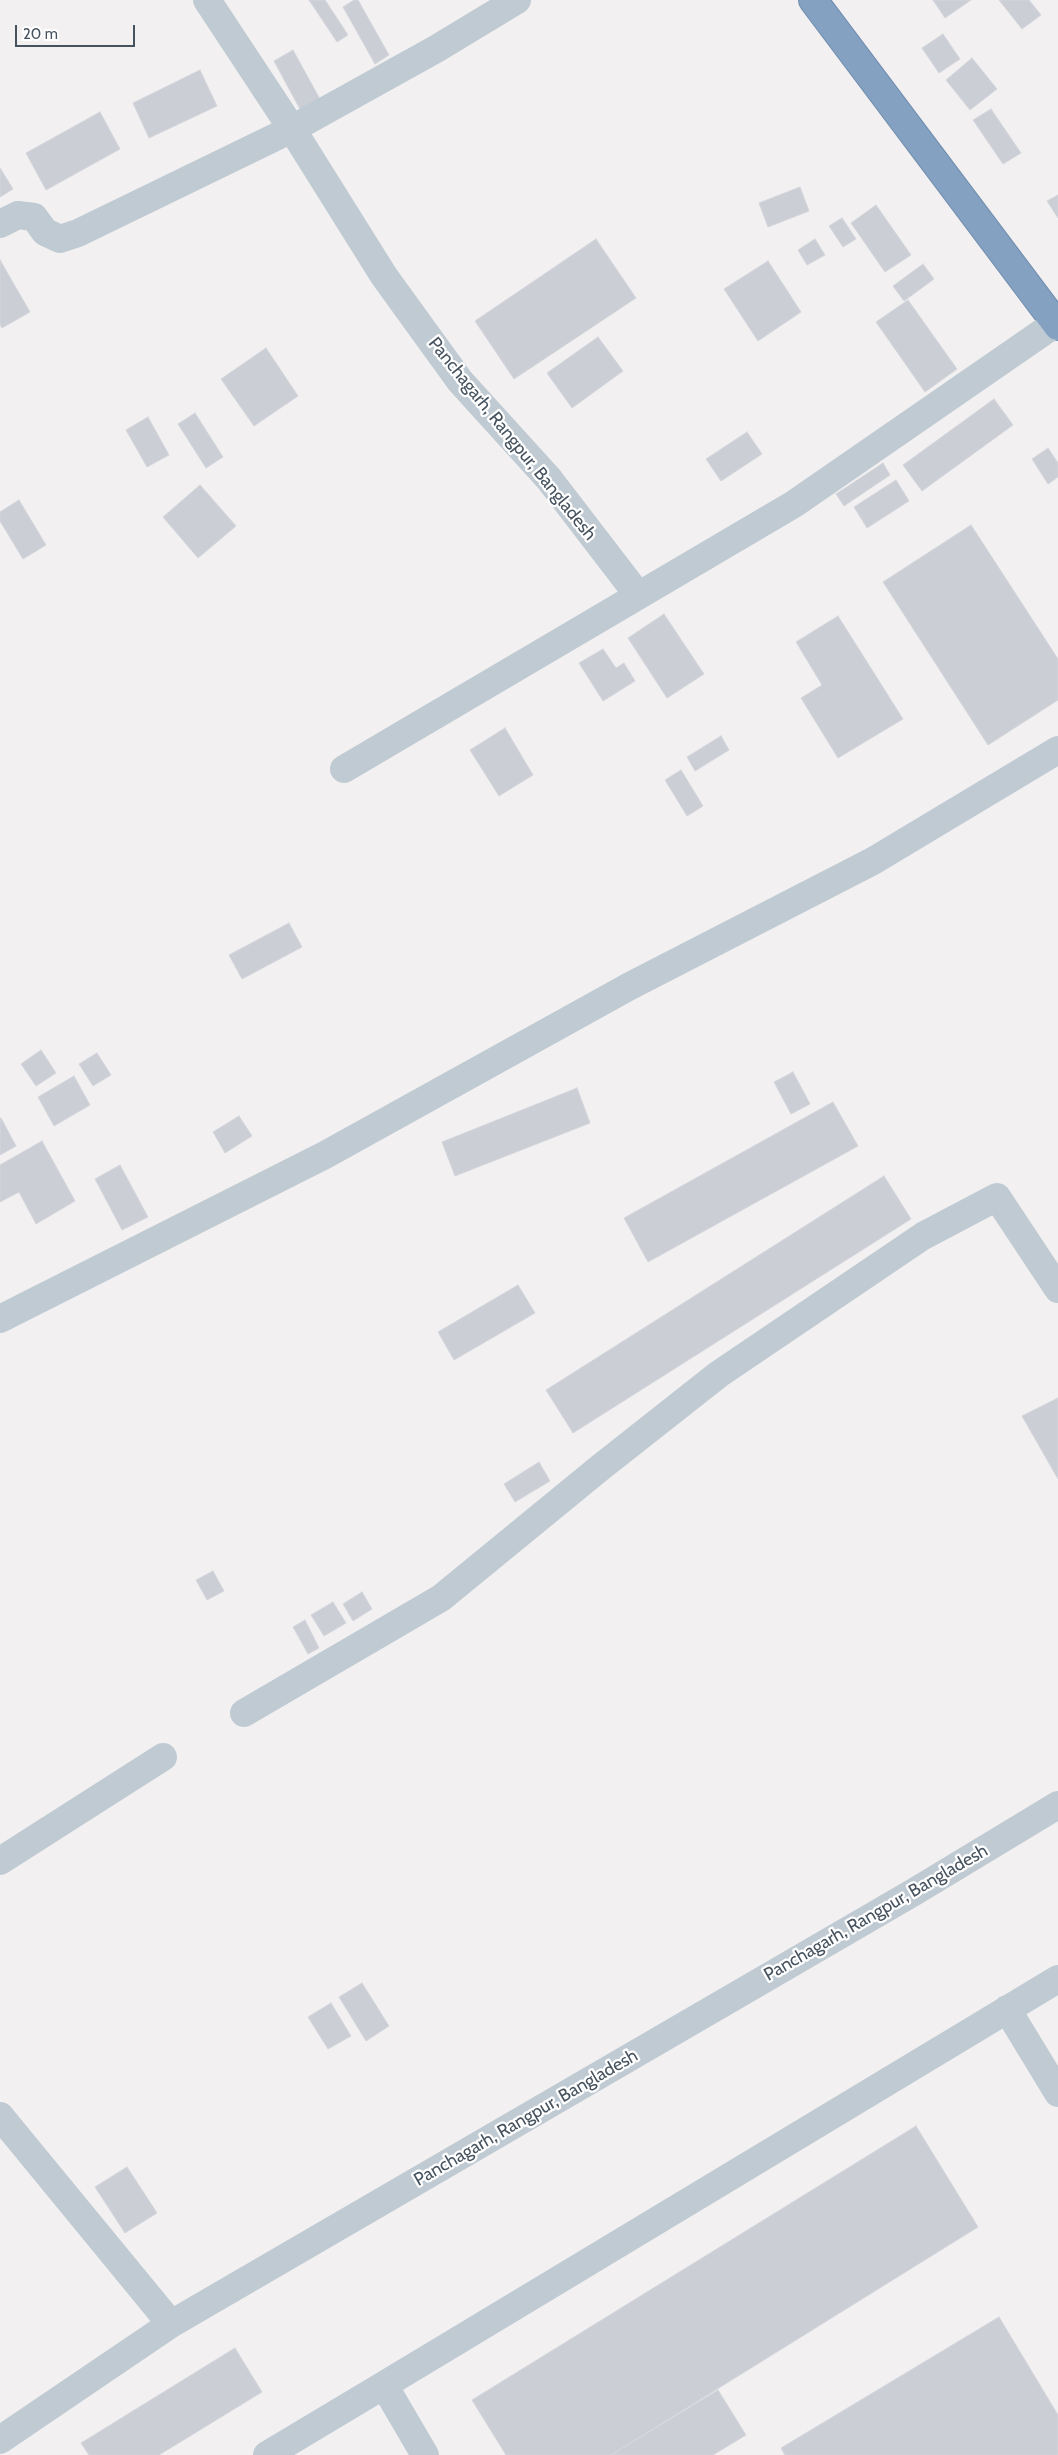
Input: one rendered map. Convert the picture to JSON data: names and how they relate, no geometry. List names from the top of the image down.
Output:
{
  "streets": {
    "street": ["Panchagarh, Rangpur, Bangladesh"]
  },
  "scale_bar": "20 m"
}
